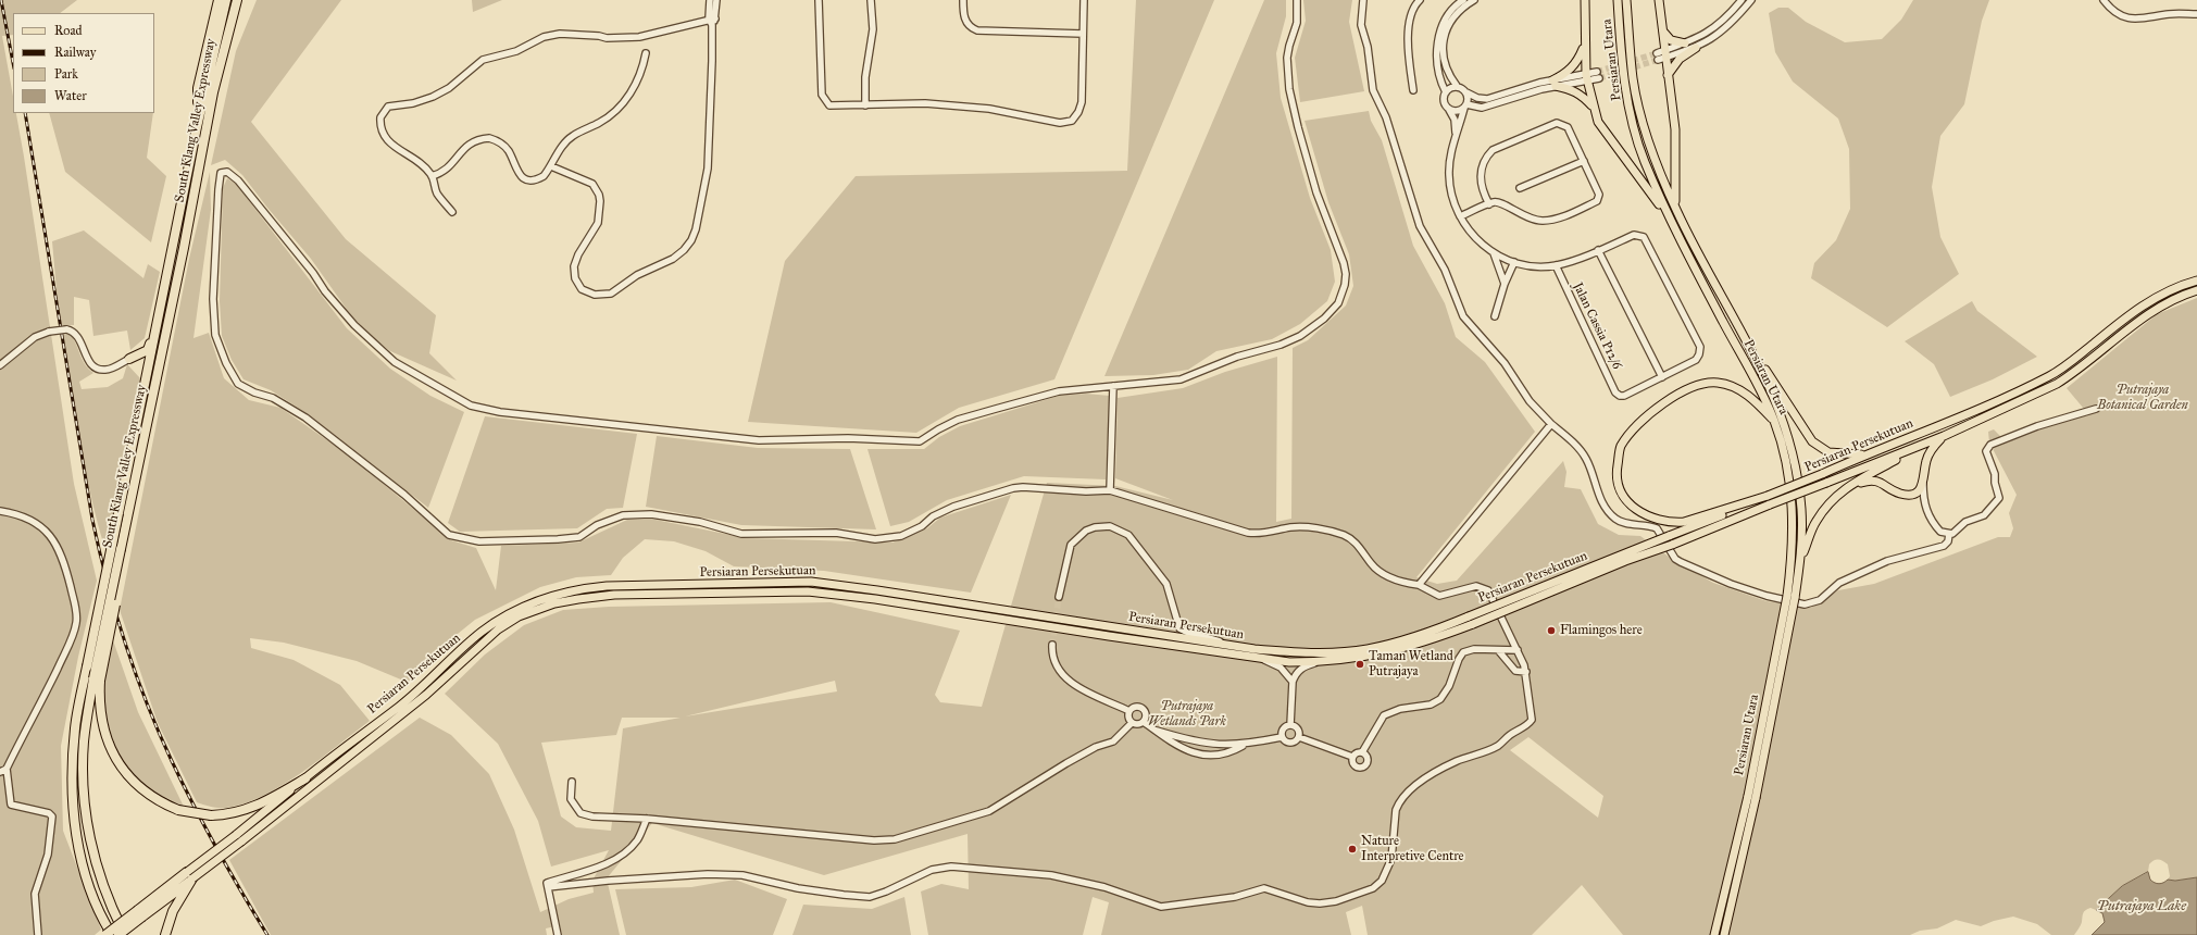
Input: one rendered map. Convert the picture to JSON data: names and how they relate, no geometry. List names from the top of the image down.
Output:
{
  "streets": {
    "highway": ["South Klang Valley Expressway"],
    "main road": ["Persiaran Utara", "Persiaran Persekutuan"],
    "street": ["Jalan Cassia P12/6"]
  },
  "water": ["Putrajaya Lake"],
  "parks": ["Putrajaya Botanical Garden", "Putrajaya Wetlands Park"],
  "places": ["Flamingos here", "Taman Wetland Putrajaya", "Nature Interpretive Centre"],
  "legend": [
    "Road",
    "Railway",
    "Park",
    "Water"
  ]
}
